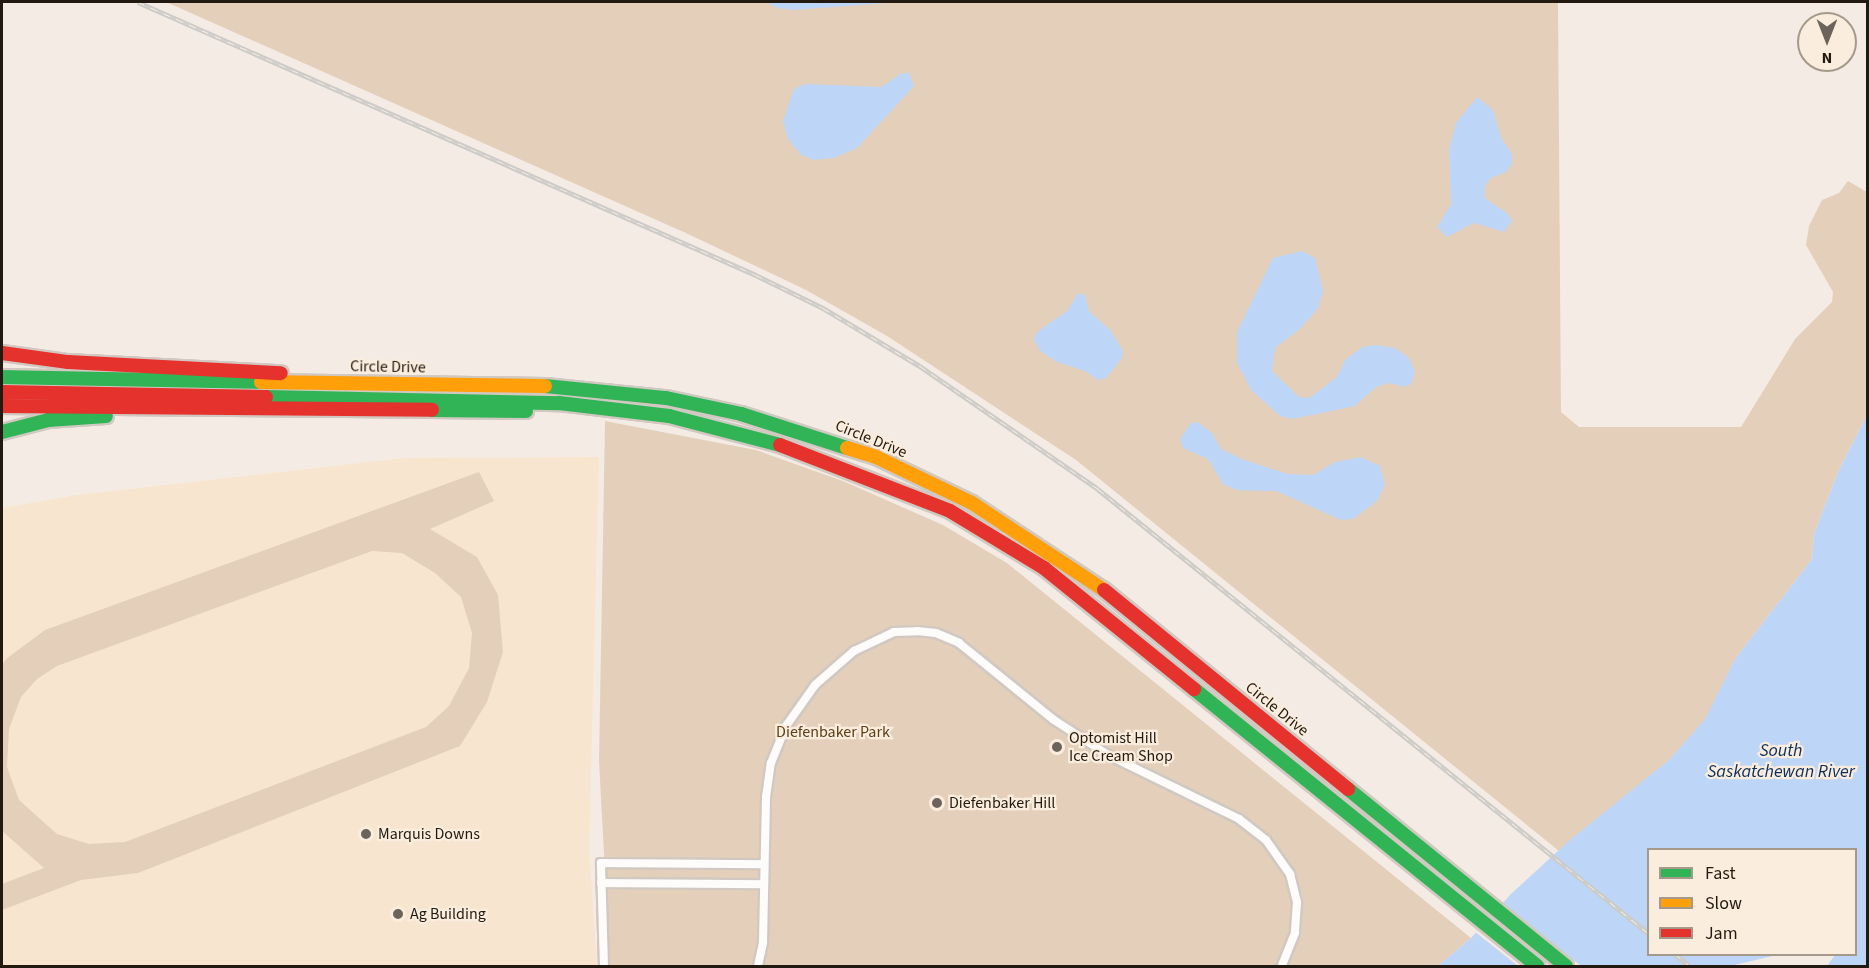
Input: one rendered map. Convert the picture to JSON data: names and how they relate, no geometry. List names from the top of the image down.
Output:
{
  "streets": {
    "highway": ["Circle Drive"]
  },
  "water": ["South Saskatchewan River"],
  "parks": ["Diefenbaker Park"],
  "places": [
    "Optomist Hill Ice Cream Shop",
    "Diefenbaker Hill",
    "Marquis Downs",
    "Ag Building"
  ],
  "legend": ["Fast", "Slow", "Jam"],
  "north": "bottom"
}
